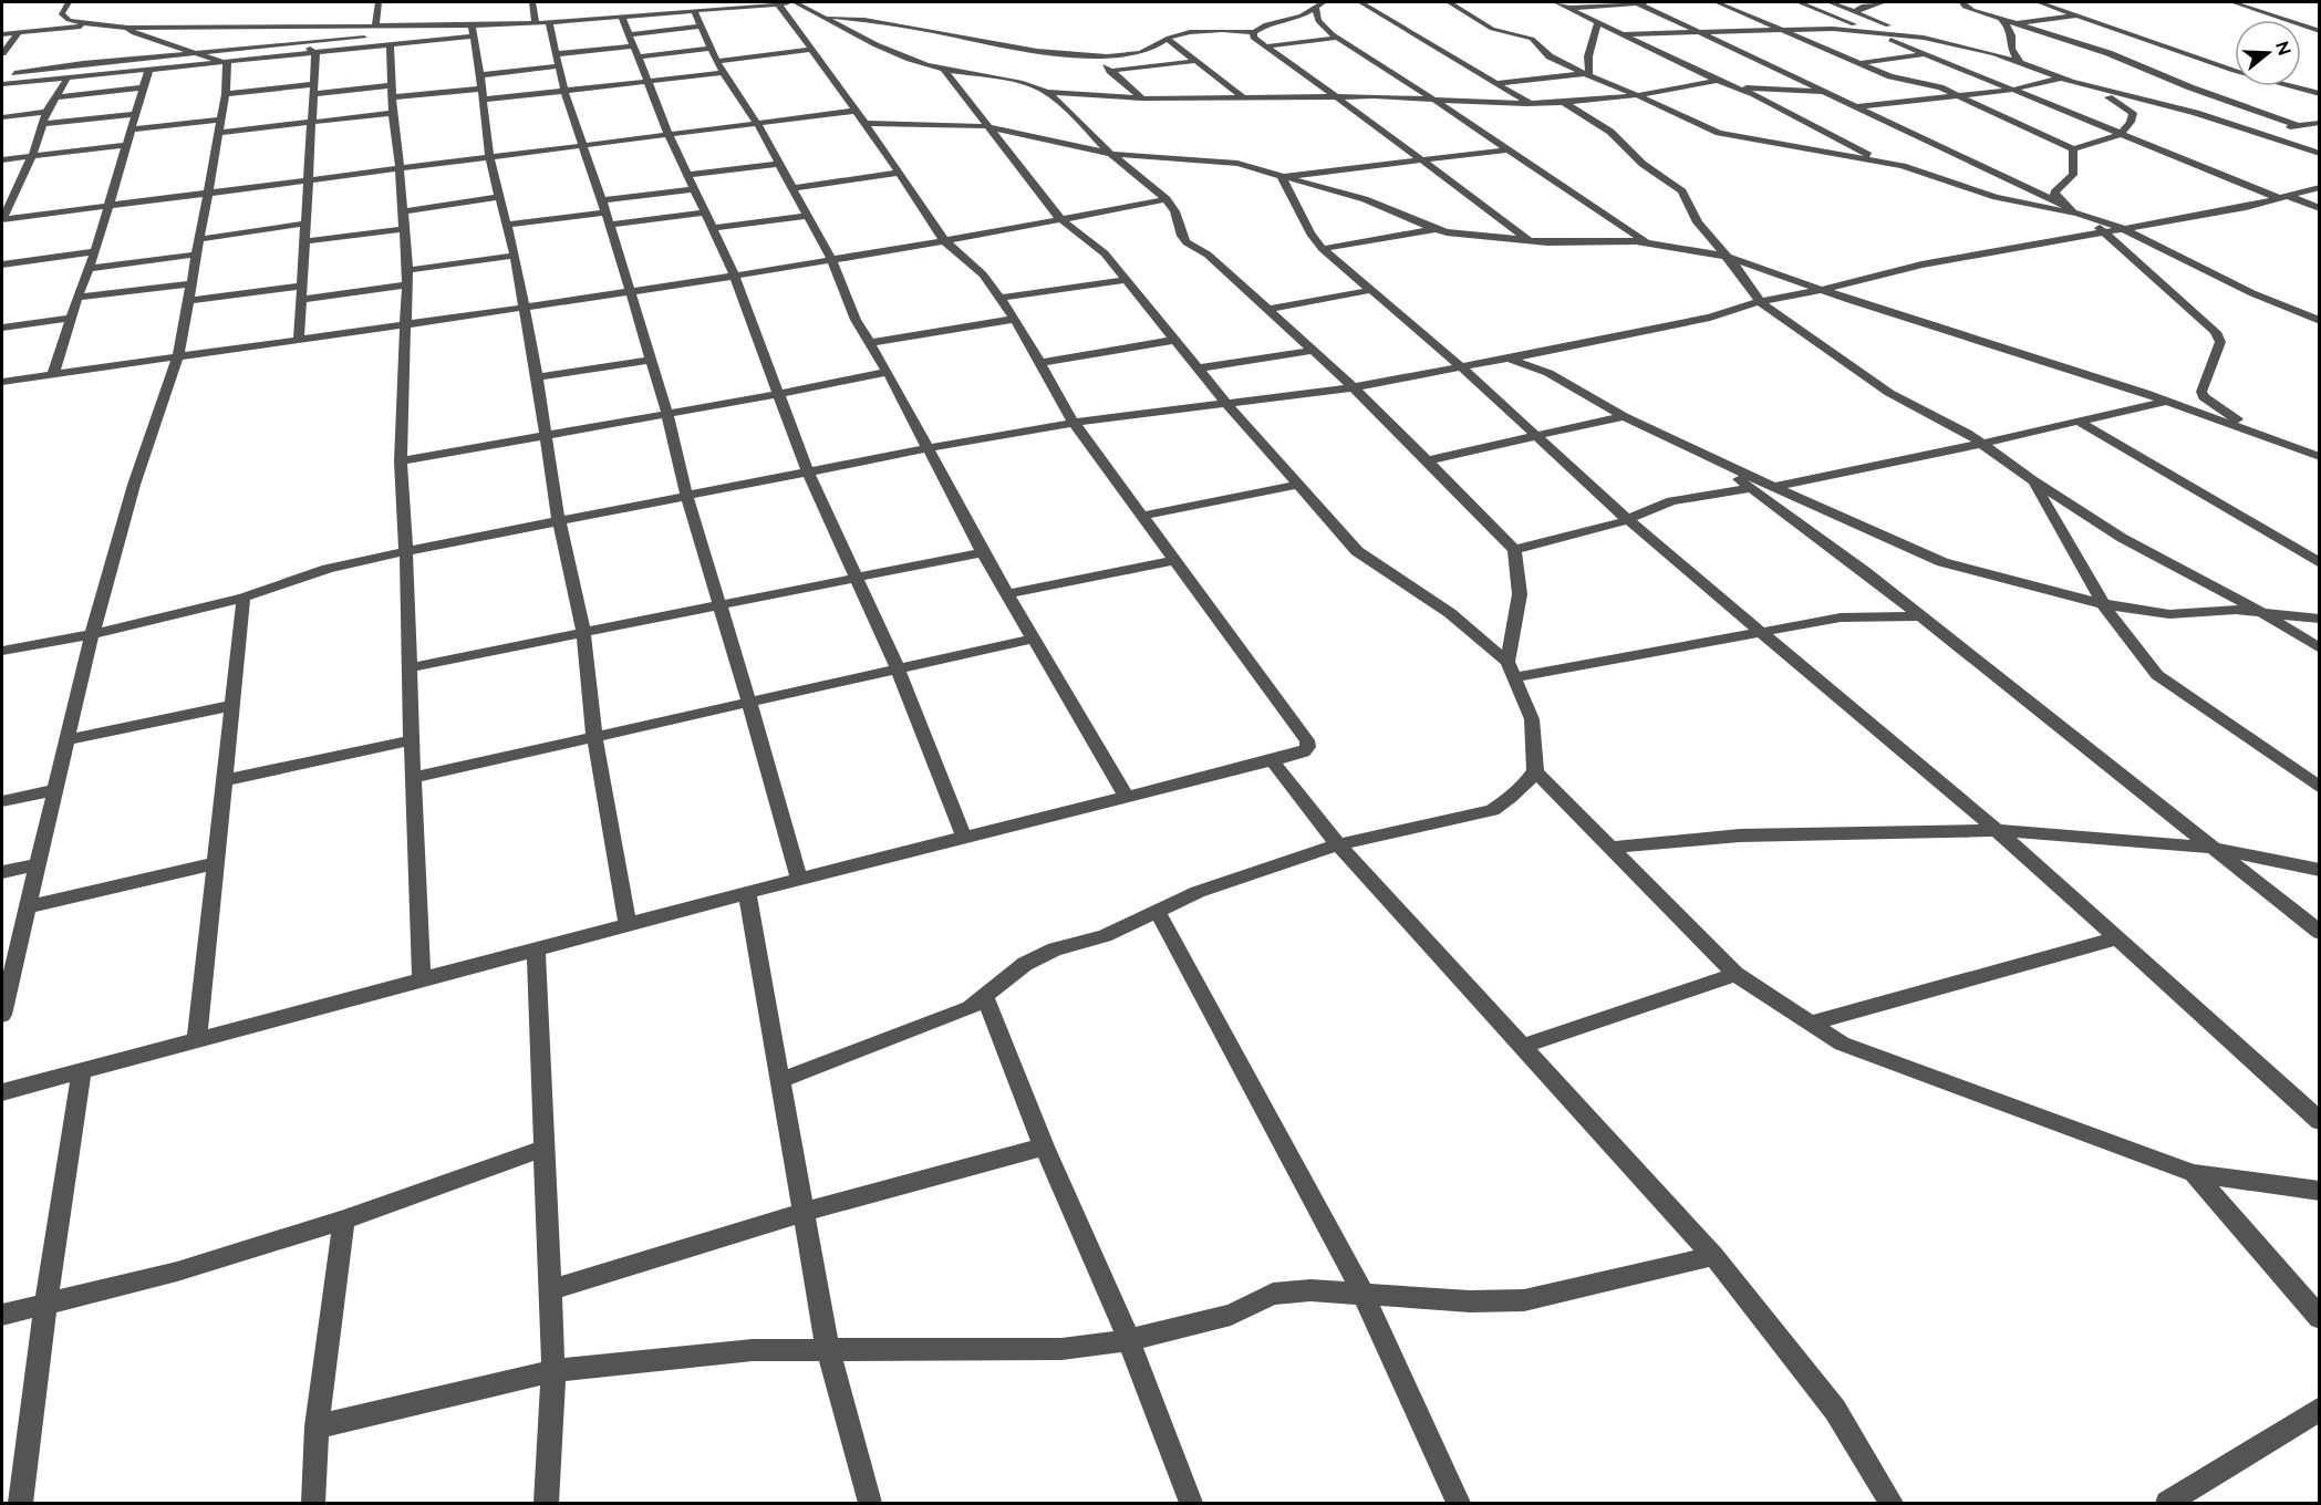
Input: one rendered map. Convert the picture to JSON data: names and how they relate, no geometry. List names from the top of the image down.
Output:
{
  "north": "right"
}
